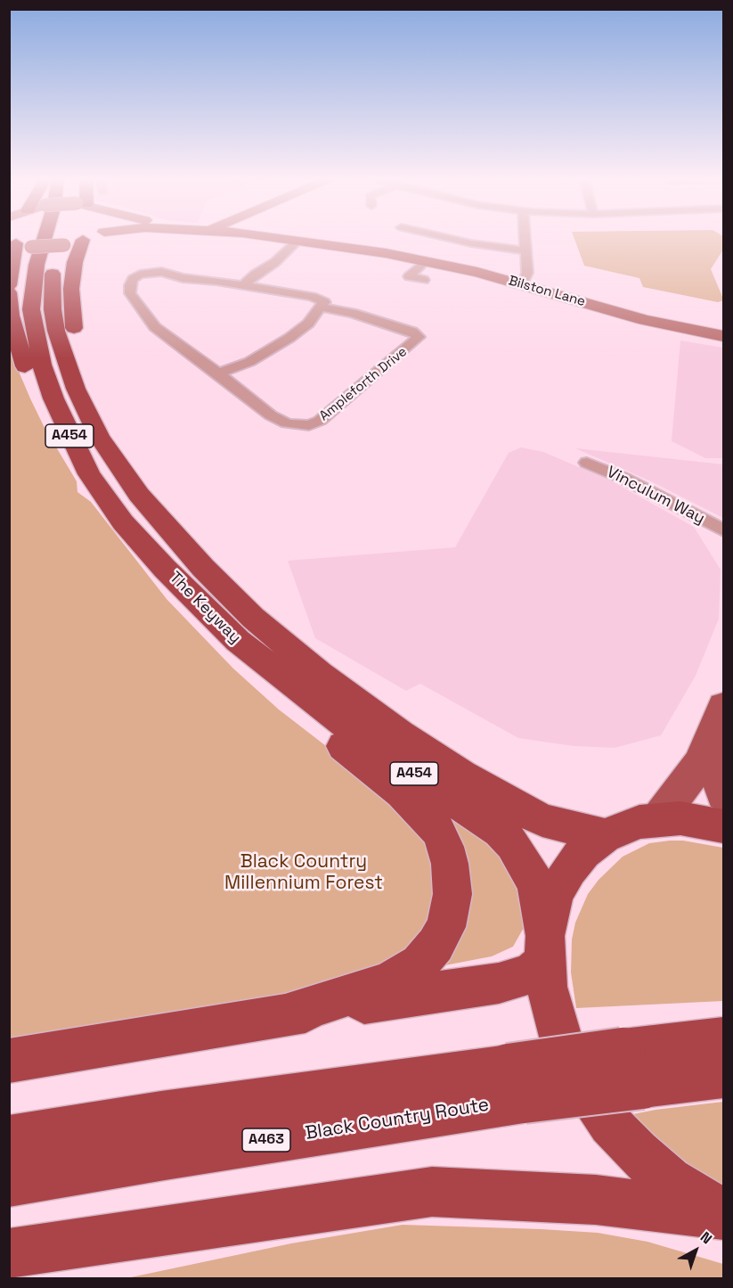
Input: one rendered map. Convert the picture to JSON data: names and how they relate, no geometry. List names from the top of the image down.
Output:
{
  "streets": {
    "highway": [
      "A454",
      "The Keyway",
      "Black Country Route",
      "A463"
    ],
    "main road": ["Bilston Lane"],
    "street": ["Ampleforth Drive", "Vinculum Way"]
  },
  "parks": ["Black Country Millennium Forest"],
  "north": "top right"
}
